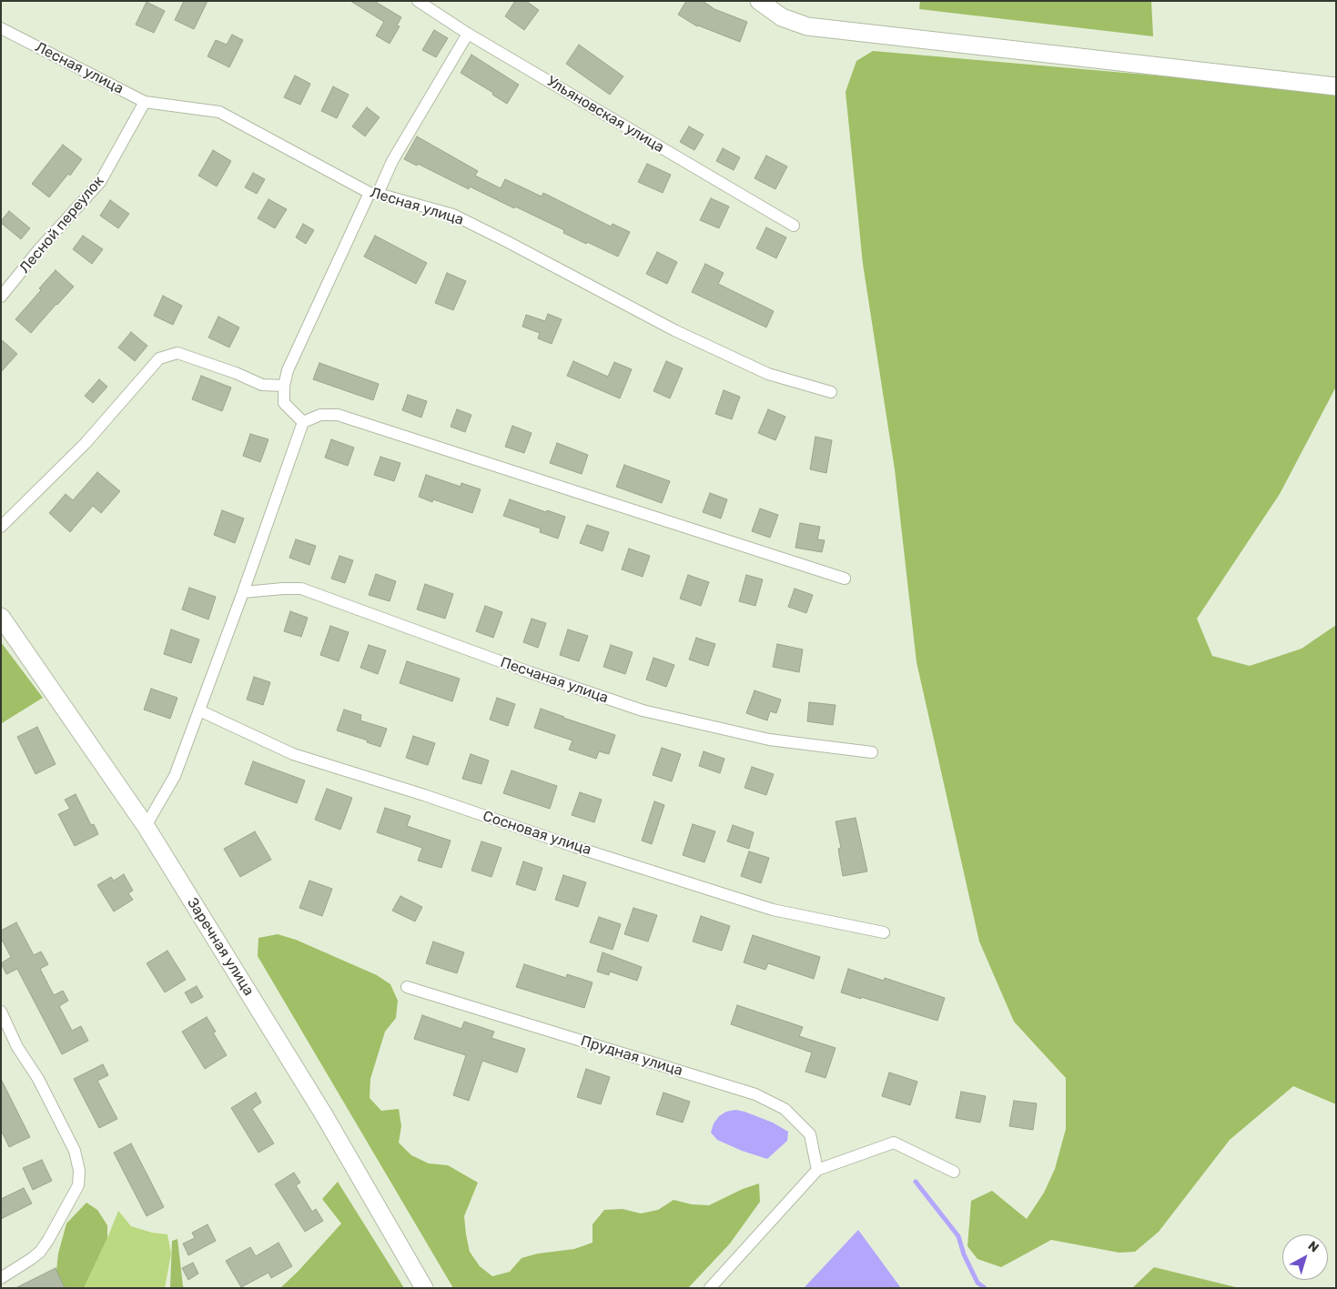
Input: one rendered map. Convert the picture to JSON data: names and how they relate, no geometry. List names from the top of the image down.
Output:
{
  "streets": {
    "main road": ["Заречная улица"],
    "street": [
      "Лесная улица",
      "Ульяновская улица",
      "Лесной переулок",
      "Песчаная улица",
      "Сосновая улица",
      "Прудная улица"
    ]
  },
  "crossings": [
    ["Лесная улица", "Лесной переулок"]
  ],
  "north": "top right"
}
